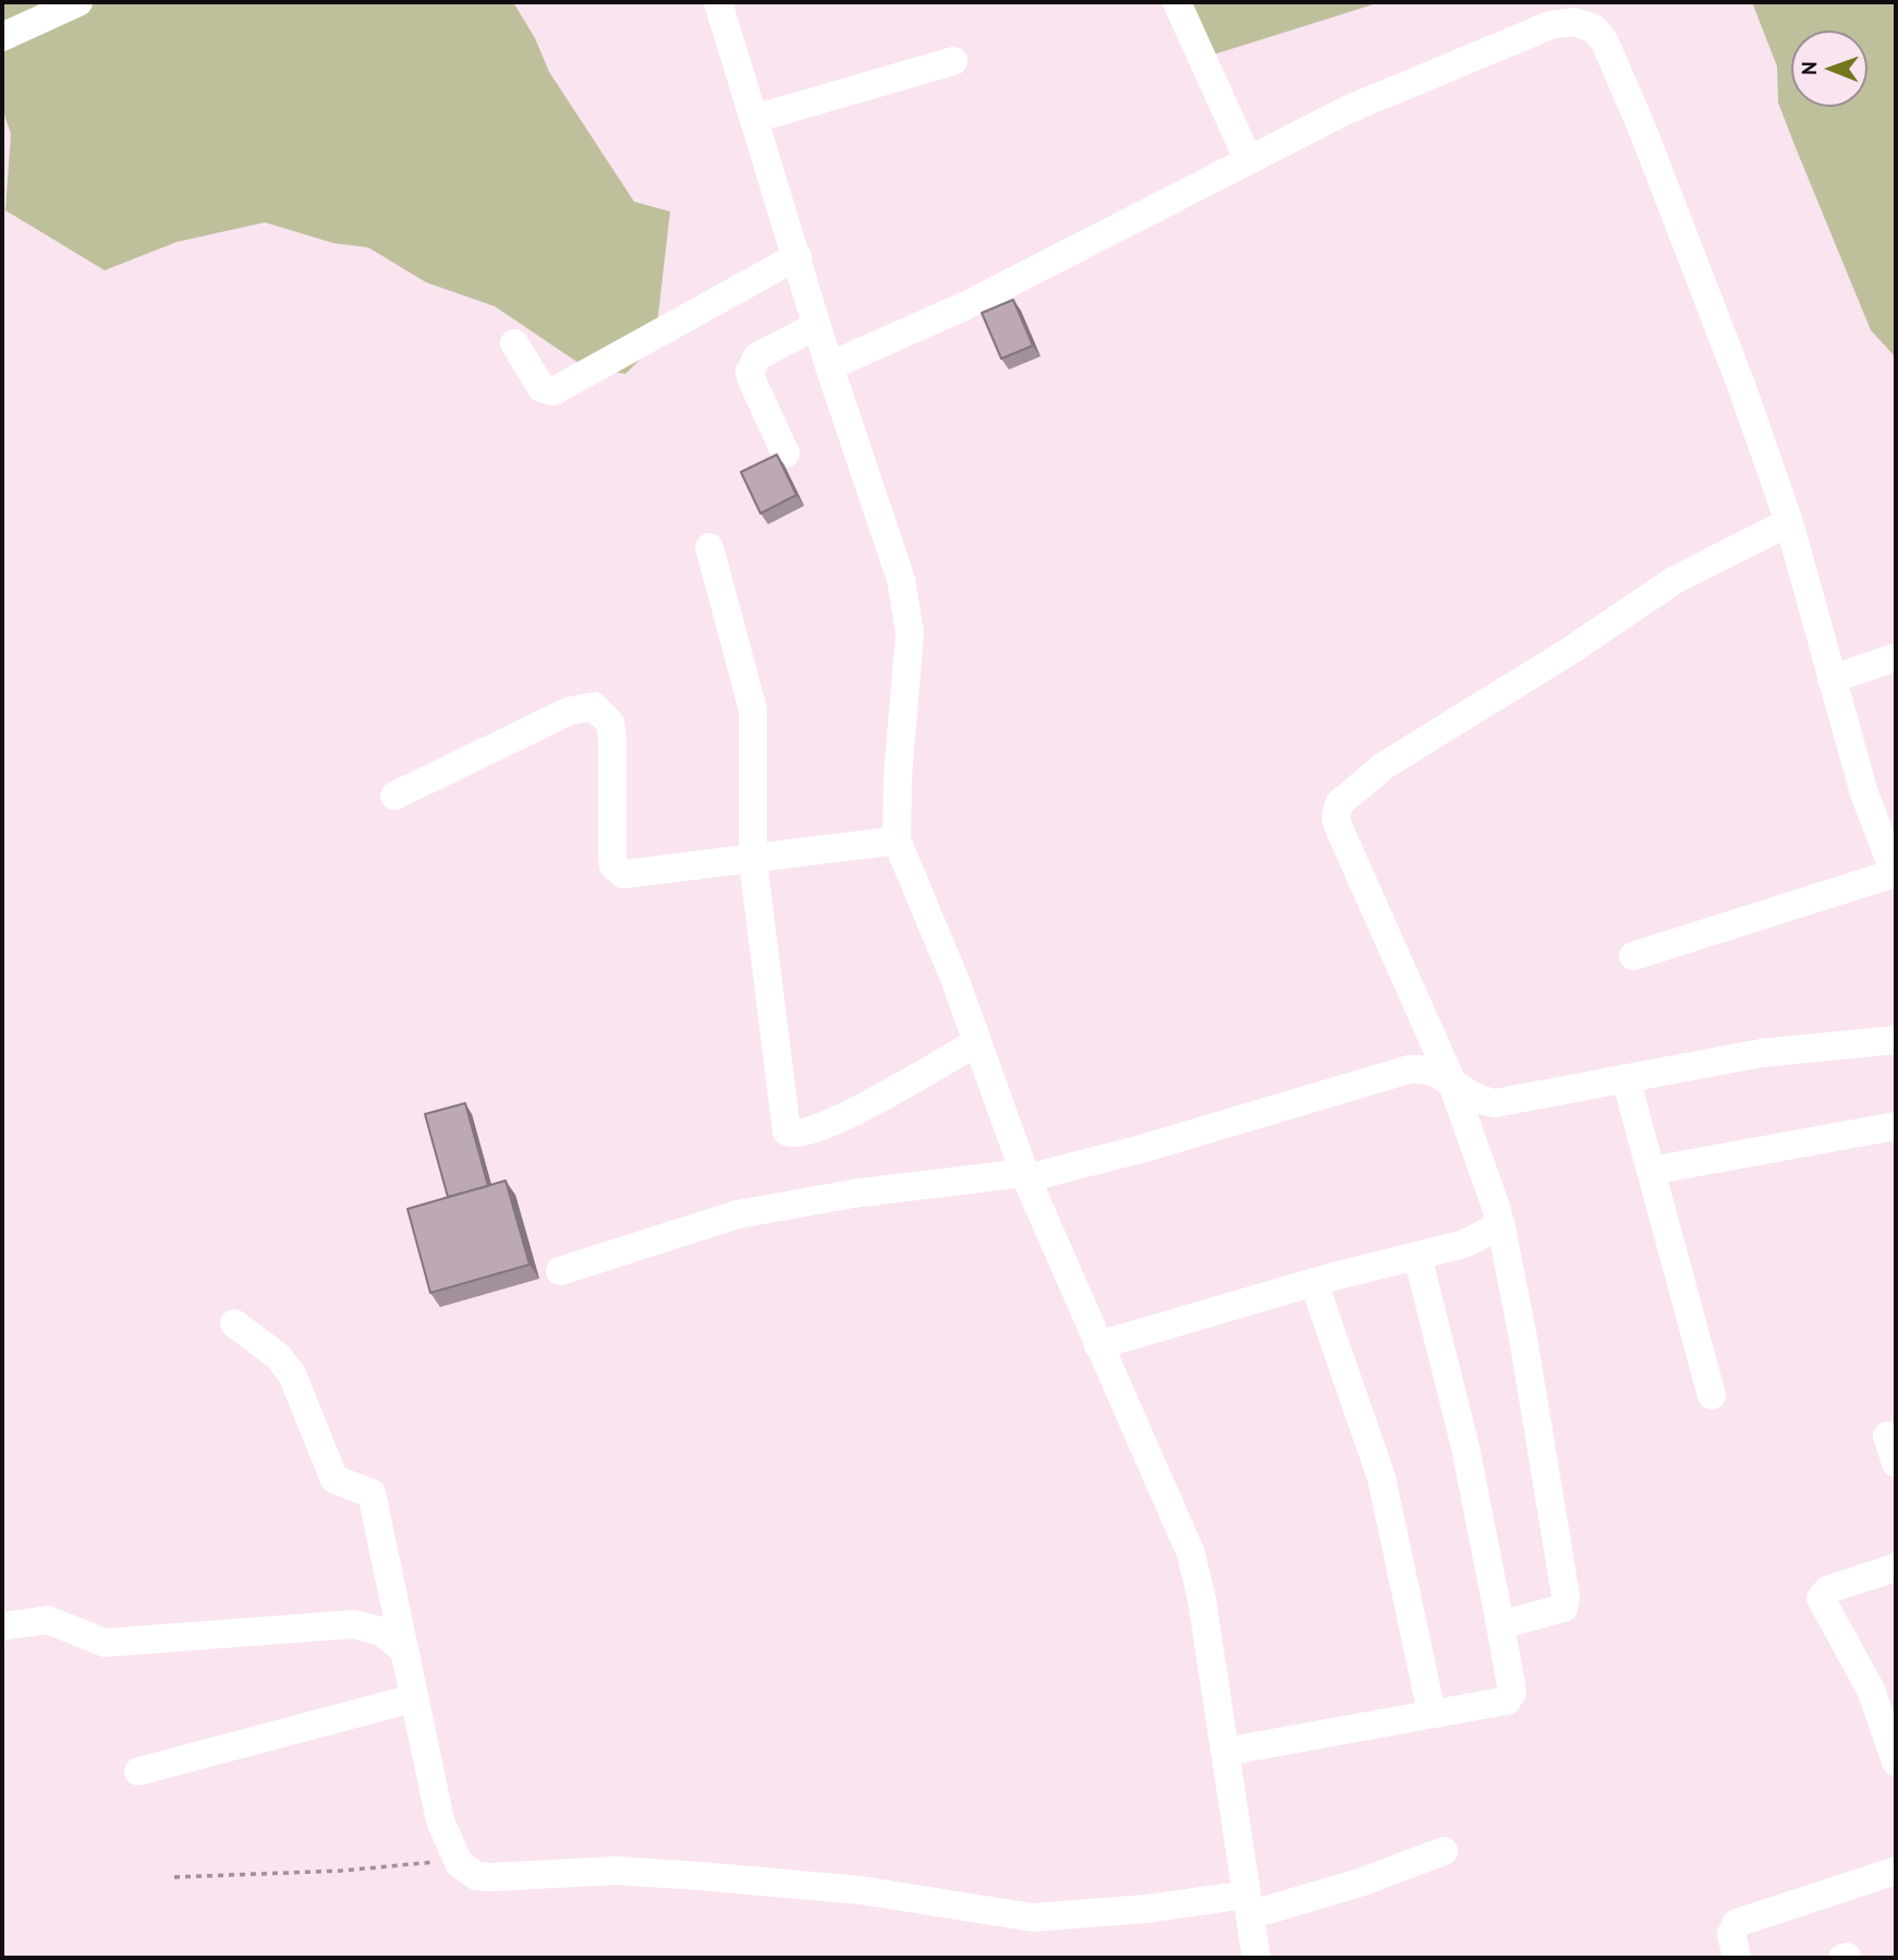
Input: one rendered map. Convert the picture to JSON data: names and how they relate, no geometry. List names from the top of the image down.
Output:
{
  "north": "left"
}
